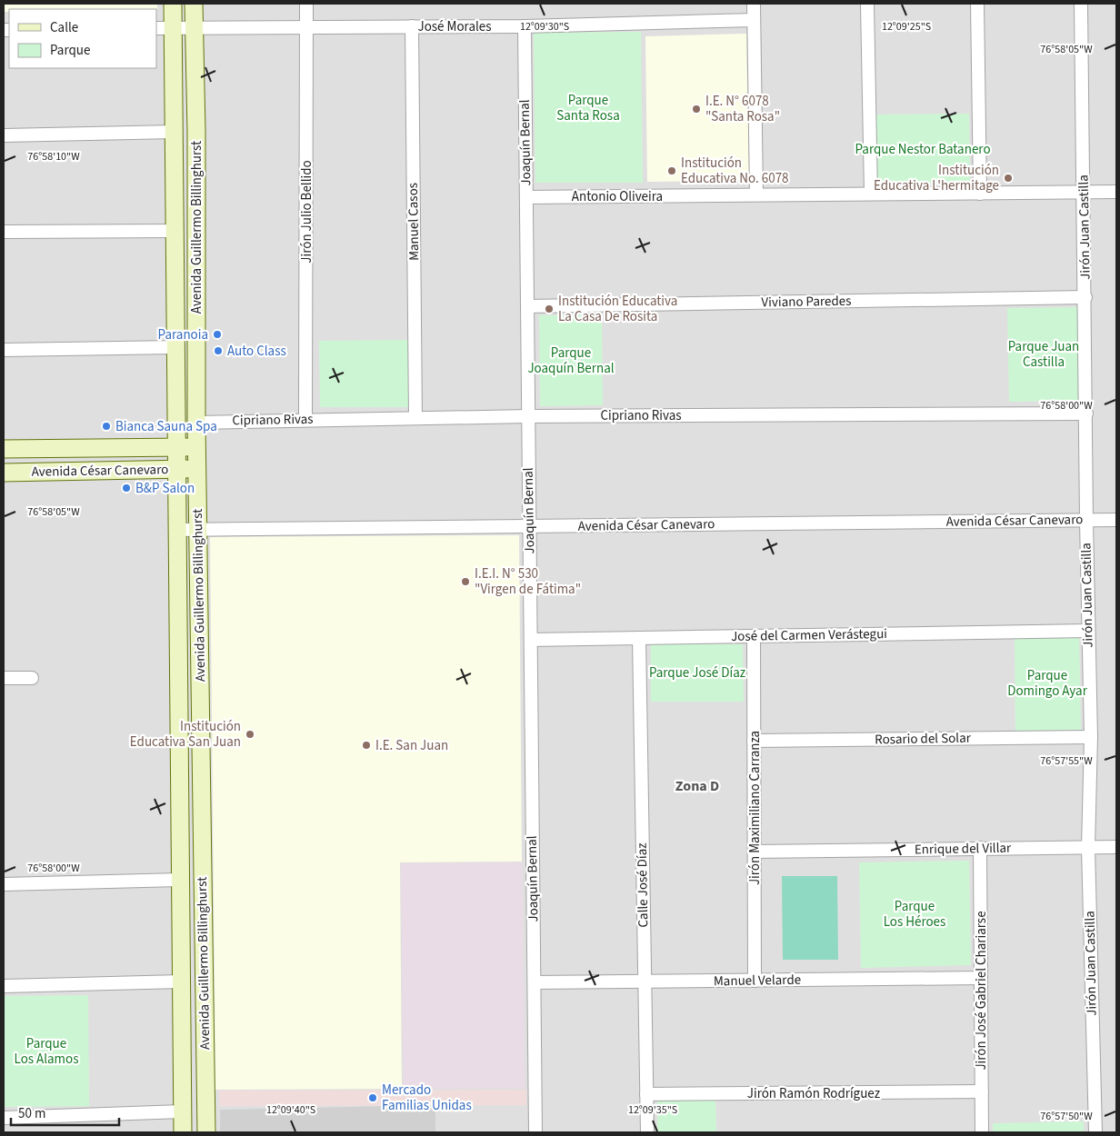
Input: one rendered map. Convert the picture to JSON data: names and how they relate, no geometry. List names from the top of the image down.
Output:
{
  "streets": {
    "main road": ["Avenida Guillermo Billinghurst", "Avenida César Canevaro"],
    "street": [
      "José Morales",
      "Joaquín Bernal",
      "Antonio Oliveira",
      "Jirón Julio Bellido",
      "Manuel Casos",
      "Jirón Juan Castilla",
      "Viviano Paredes",
      "Cipriano Rivas",
      "José del Carmen Verástegui",
      "Rosario del Solar",
      "Jirón Maximiliano Carranza",
      "Enrique del Villar",
      "Calle José Díaz",
      "Manuel Velarde",
      "Jirón José Gabriel Chariarse",
      "Jirón Ramón Rodríguez"
    ]
  },
  "crossings": [
    ["José Morales", "Joaquín Bernal"],
    ["José Morales", "Jirón Julio Bellido"],
    ["José Morales", "Manuel Casos"],
    ["José Morales", "Avenida Guillermo Billinghurst"],
    ["Joaquín Bernal", "Antonio Oliveira"],
    ["Joaquín Bernal", "Viviano Paredes"],
    ["Joaquín Bernal", "Cipriano Rivas"],
    ["Joaquín Bernal", "Avenida César Canevaro"],
    ["Joaquín Bernal", "José del Carmen Verástegui"],
    ["Joaquín Bernal", "Manuel Velarde"],
    ["Antonio Oliveira", "Jirón Juan Castilla"],
    ["Jirón Julio Bellido", "Cipriano Rivas"],
    ["Manuel Casos", "Cipriano Rivas"],
    ["Avenida Guillermo Billinghurst", "Cipriano Rivas"],
    ["Avenida Guillermo Billinghurst", "Avenida César Canevaro"],
    ["Jirón Juan Castilla", "Viviano Paredes"],
    ["Jirón Juan Castilla", "Cipriano Rivas"],
    ["Jirón Juan Castilla", "Avenida César Canevaro"],
    ["Jirón Juan Castilla", "José del Carmen Verástegui"],
    ["Jirón Juan Castilla", "Rosario del Solar"],
    ["Jirón Juan Castilla", "Enrique del Villar"],
    ["José del Carmen Verástegui", "Jirón Maximiliano Carranza"],
    ["José del Carmen Verástegui", "Calle José Díaz"],
    ["Rosario del Solar", "Jirón Maximiliano Carranza"],
    ["Jirón Maximiliano Carranza", "Enrique del Villar"],
    ["Jirón Maximiliano Carranza", "Manuel Velarde"],
    ["Enrique del Villar", "Jirón José Gabriel Chariarse"],
    ["Calle José Díaz", "Manuel Velarde"],
    ["Calle José Díaz", "Jirón Ramón Rodríguez"],
    ["Manuel Velarde", "Jirón José Gabriel Chariarse"],
    ["Jirón José Gabriel Chariarse", "Jirón Ramón Rodríguez"]
  ],
  "districts": ["Zona D"],
  "parks": [
    "Parque Santa Rosa",
    "Parque Nestor Batanero",
    "Parque Juan Castilla",
    "Parque Joaquín Bernal",
    "Parque José Díaz",
    "Parque Domingo Ayar",
    "Parque Los Héroes",
    "Parque Los Alamos"
  ],
  "places": [
    "I.E. N° 6078 \"Santa Rosa\"",
    "Institución Educativa No. 6078",
    "Institución Educativa L'hermitage",
    "Institución Educativa La Casa De Rosita",
    "Paranoia",
    "Auto Class",
    "Bianca Sauna Spa",
    "B&P Salon",
    "I.E.I. N° 530 \"Virgen de Fátima\"",
    "Institución Educativa San Juan",
    "I.E. San Juan",
    "Mercado Familias Unidas"
  ],
  "legend": ["Calle", "Parque"],
  "scale_bar": "50 m",
  "coordinates": [
    "12°09'30\"S",
    "12°09'25\"S",
    "76°58'05\"W",
    "76°58'10\"W",
    "76°58'00\"W",
    "76°57'55\"W",
    "12°09'40\"S",
    "12°09'35\"S",
    "76°57'50\"W"
  ]
}
